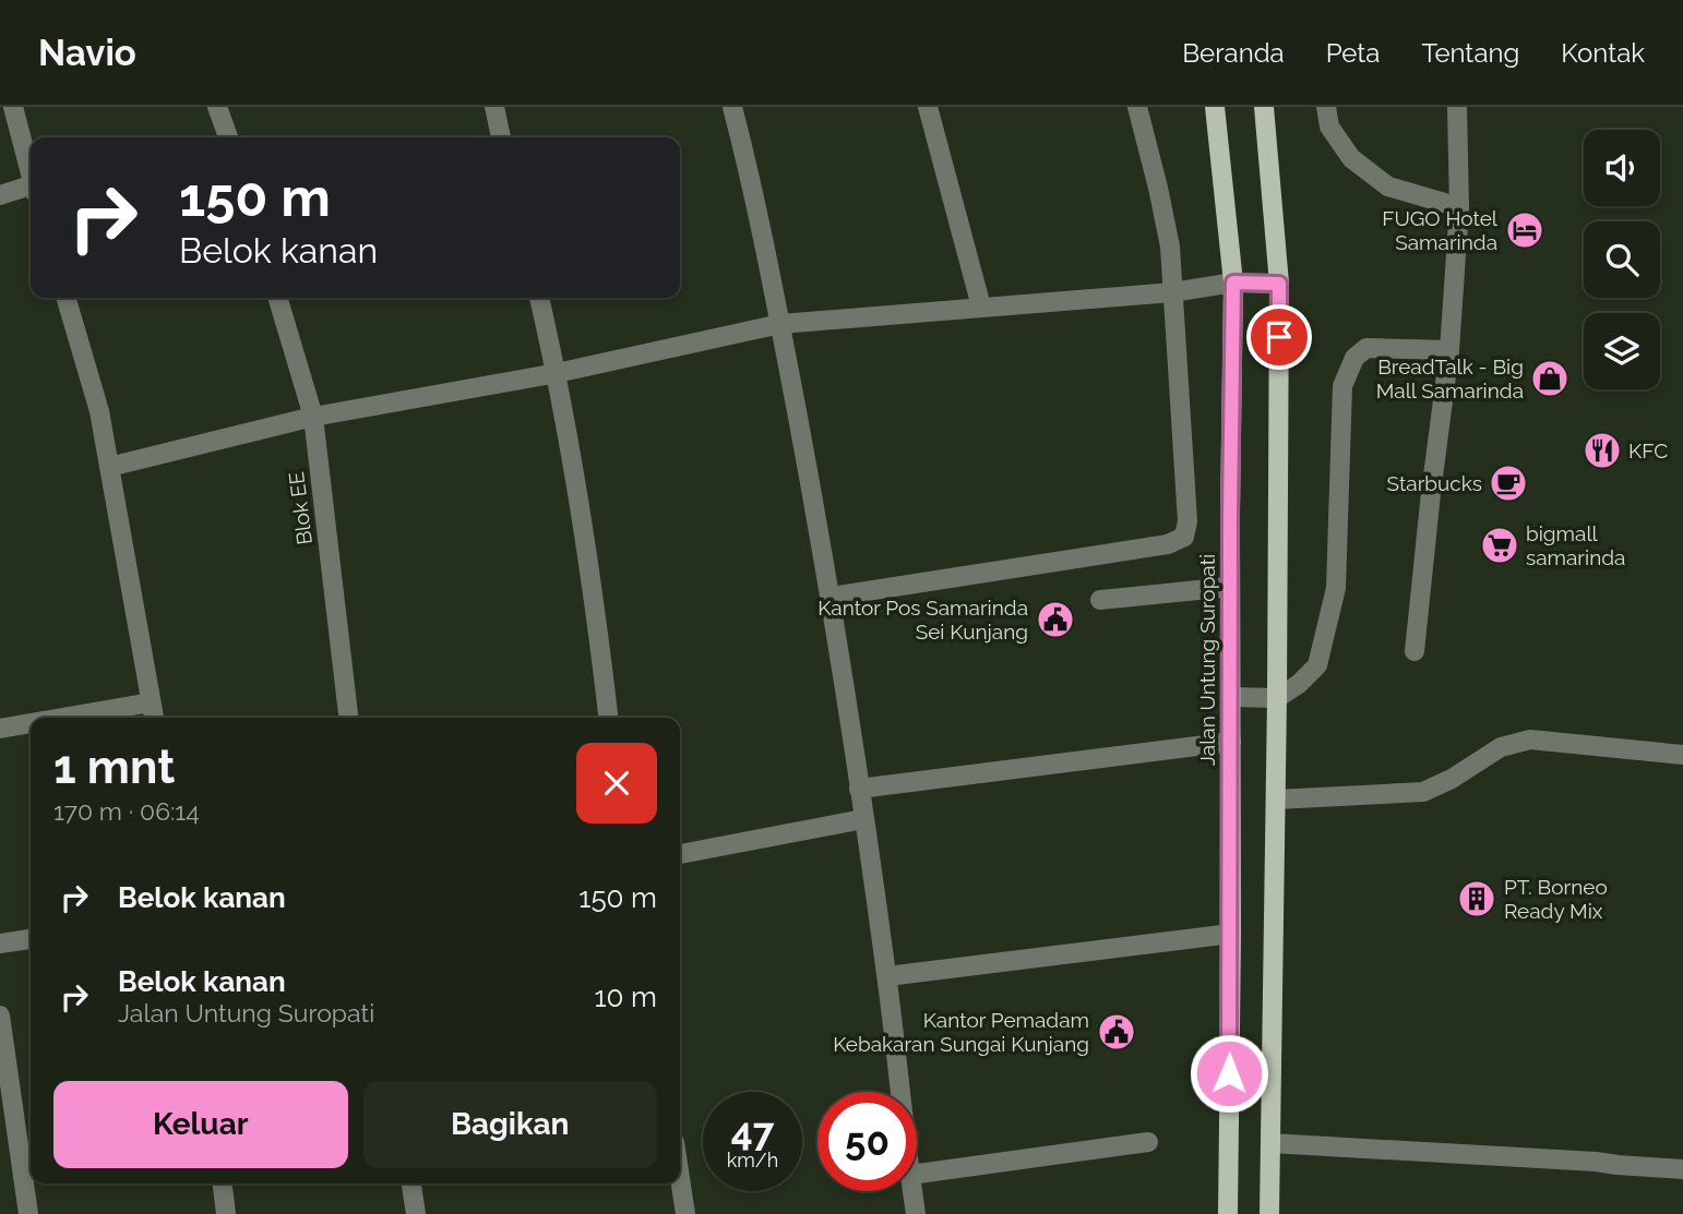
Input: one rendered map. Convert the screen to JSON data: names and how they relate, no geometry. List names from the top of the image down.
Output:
{
  "streets": {
    "main road": ["Jalan Untung Suropati"],
    "street": ["Blok EE"]
  },
  "places": {
    "hotel": ["FUGO Hotel Samarinda"],
    "shop": ["BreadTalk - Big Mall Samarinda"],
    "restaurant": ["KFC"],
    "cafe": ["Starbucks"],
    "supermarket": ["bigmall samarinda"],
    "public building": ["Kantor Pos Samarinda Sei Kunjang", "Kantor Pemadam Kebakaran Sungai Kunjang"],
    "building": ["PT. Borneo Ready Mix"]
  },
  "page": {
    "header": "Navio",
    "nav": [
      "Beranda",
      "Peta",
      "Tentang",
      "Kontak"
    ],
    "turn": ["150 m", "Belok kanan"],
    "heading": ["1 mnt", "170 m · 06:14"],
    "list": [
      {
        "name": "Belok kanan",
        "value": "150 m"
      },
      {
        "name": "Belok kanan",
        "note": "Jalan Untung Suropati",
        "value": "10 m"
      }
    ],
    "buttons": ["Keluar", "Bagikan"],
    "speed": "47 km/h",
    "limit": "50"
  }
}
